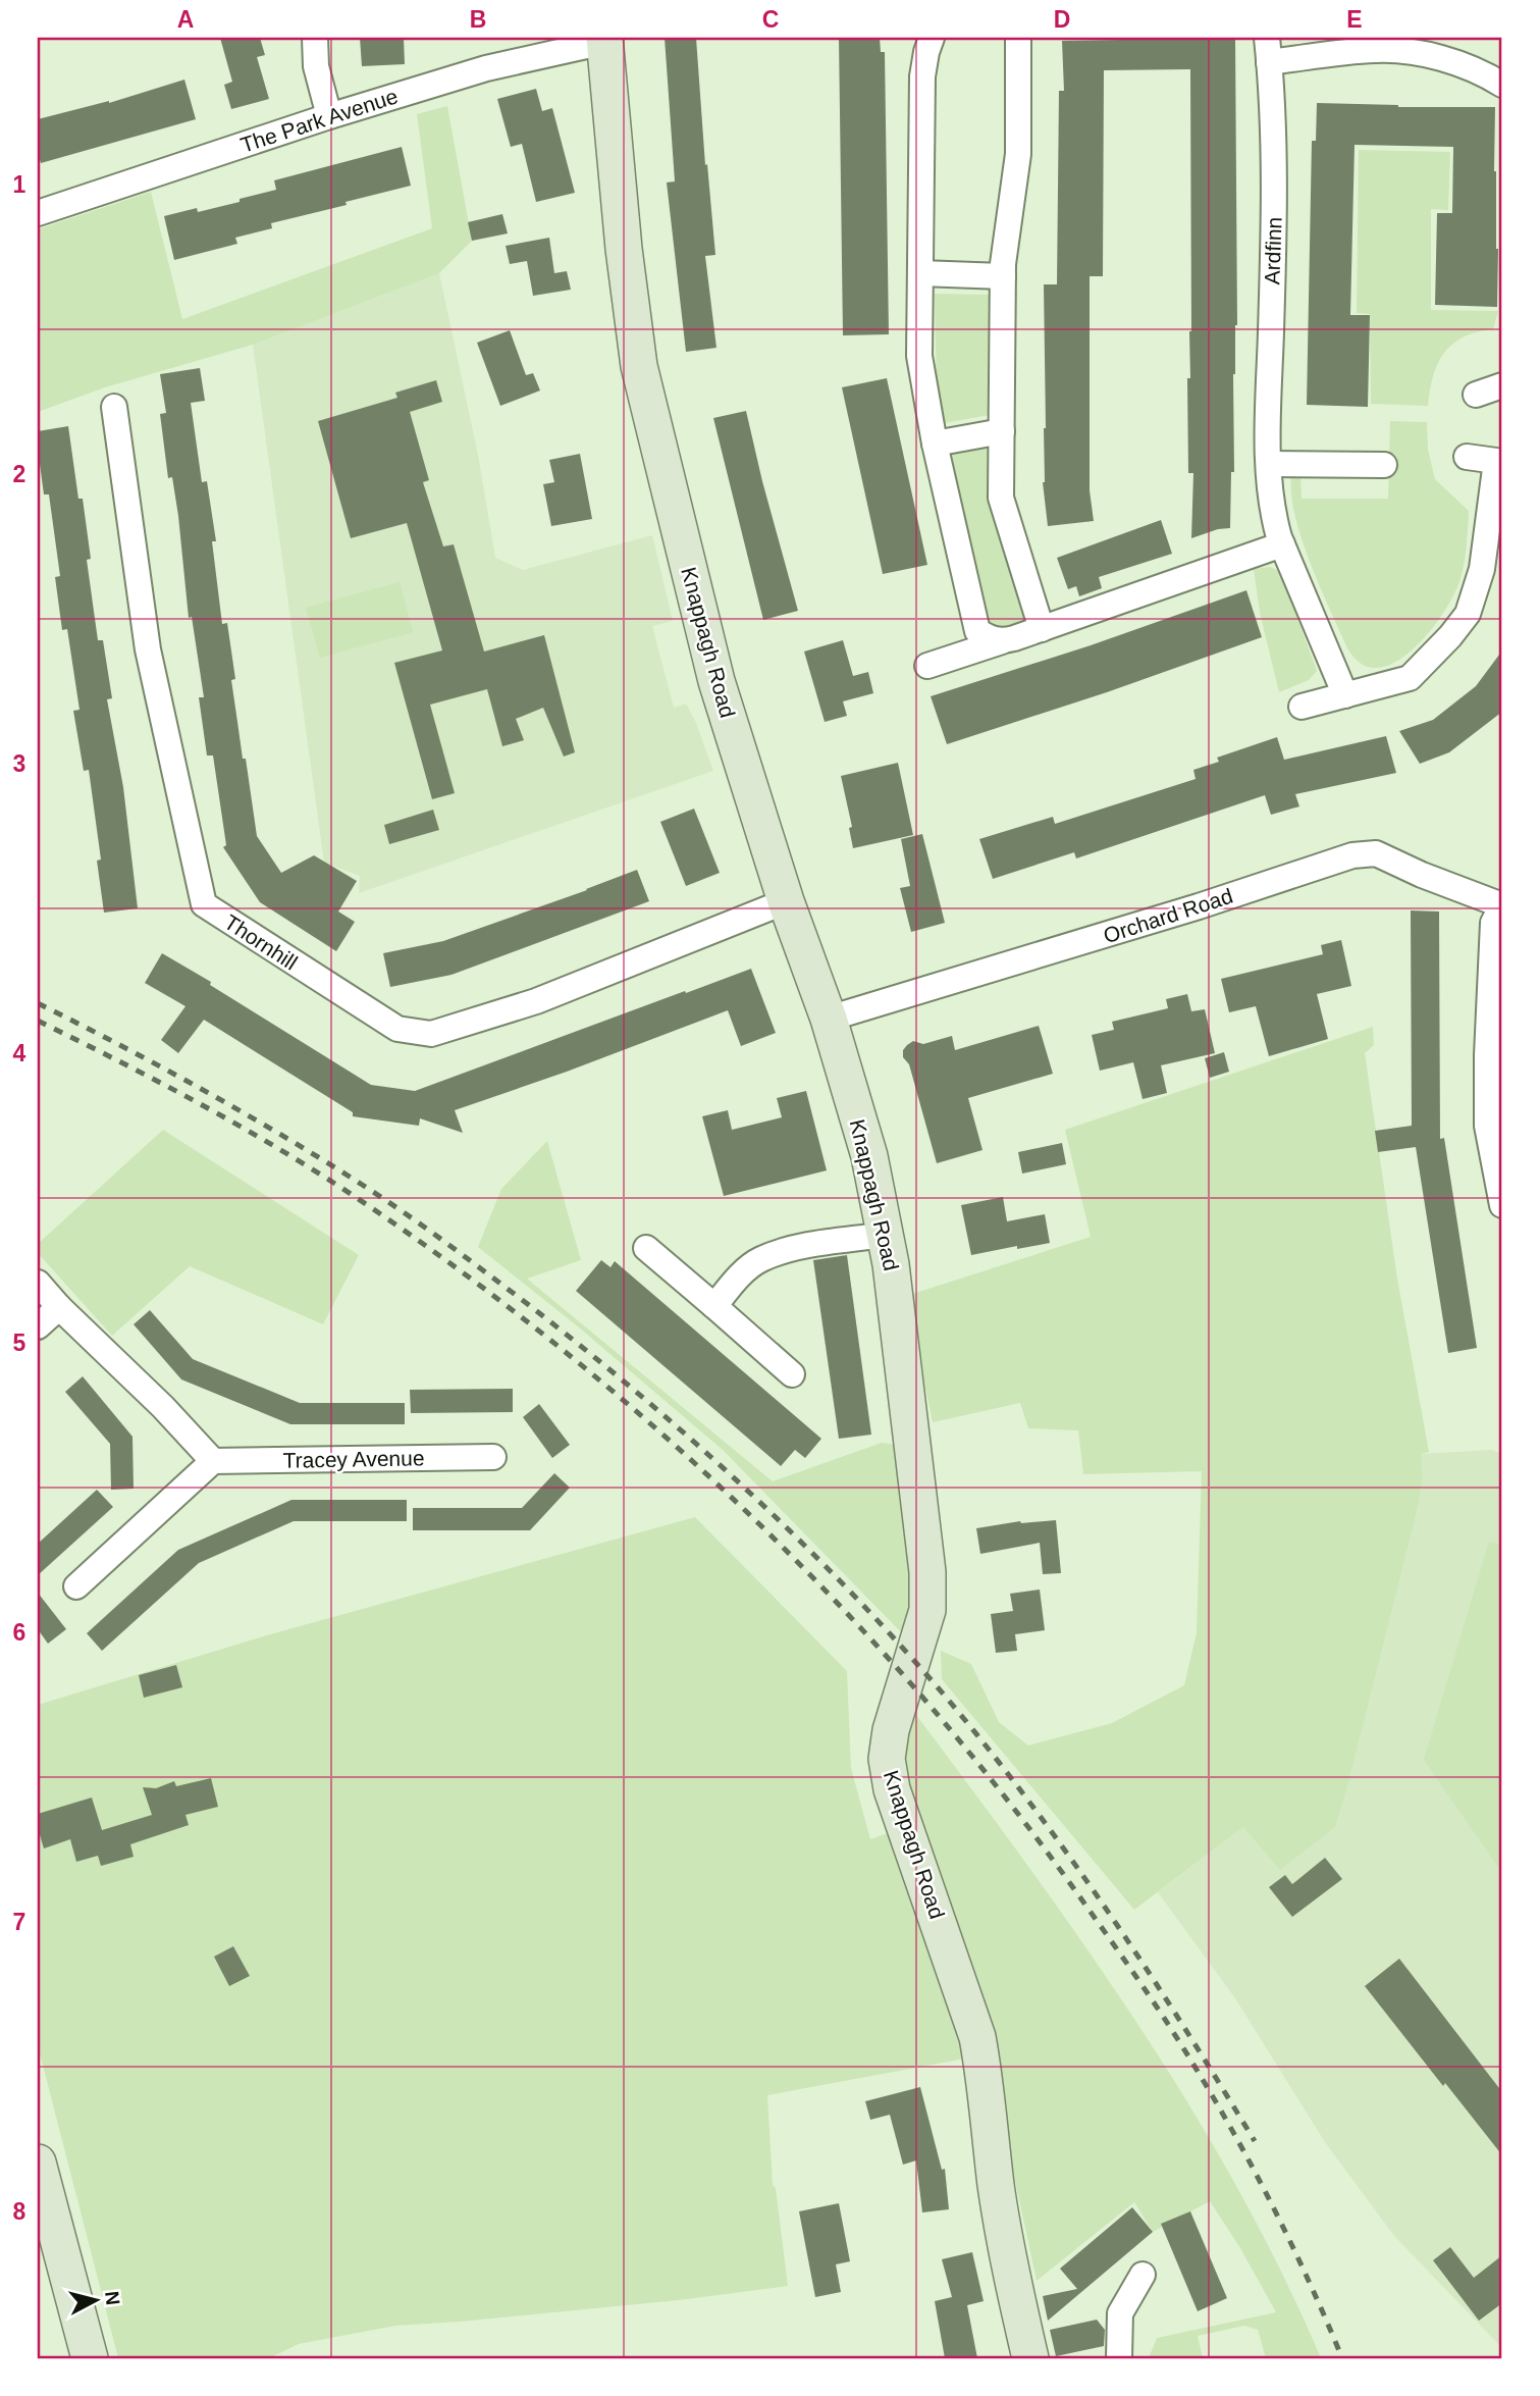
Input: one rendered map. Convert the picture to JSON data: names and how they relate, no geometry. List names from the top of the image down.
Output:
{
  "streets": {
    "main road": ["Knappagh Road"],
    "street": [
      "The Park Avenue",
      "Ardfinn",
      "Orchard Road",
      "Thornhill",
      "Tracey Avenue"
    ]
  },
  "crossings": [
    ["The Park Avenue", "Knappagh Road"],
    ["Knappagh Road", "Orchard Road"],
    ["Knappagh Road", "Thornhill"]
  ],
  "north": "right",
  "grid": {
    "columns": [
      "A",
      "B",
      "C",
      "D",
      "E"
    ],
    "rows": [
      "1",
      "2",
      "3",
      "4",
      "5",
      "6",
      "7",
      "8"
    ]
  }
}
